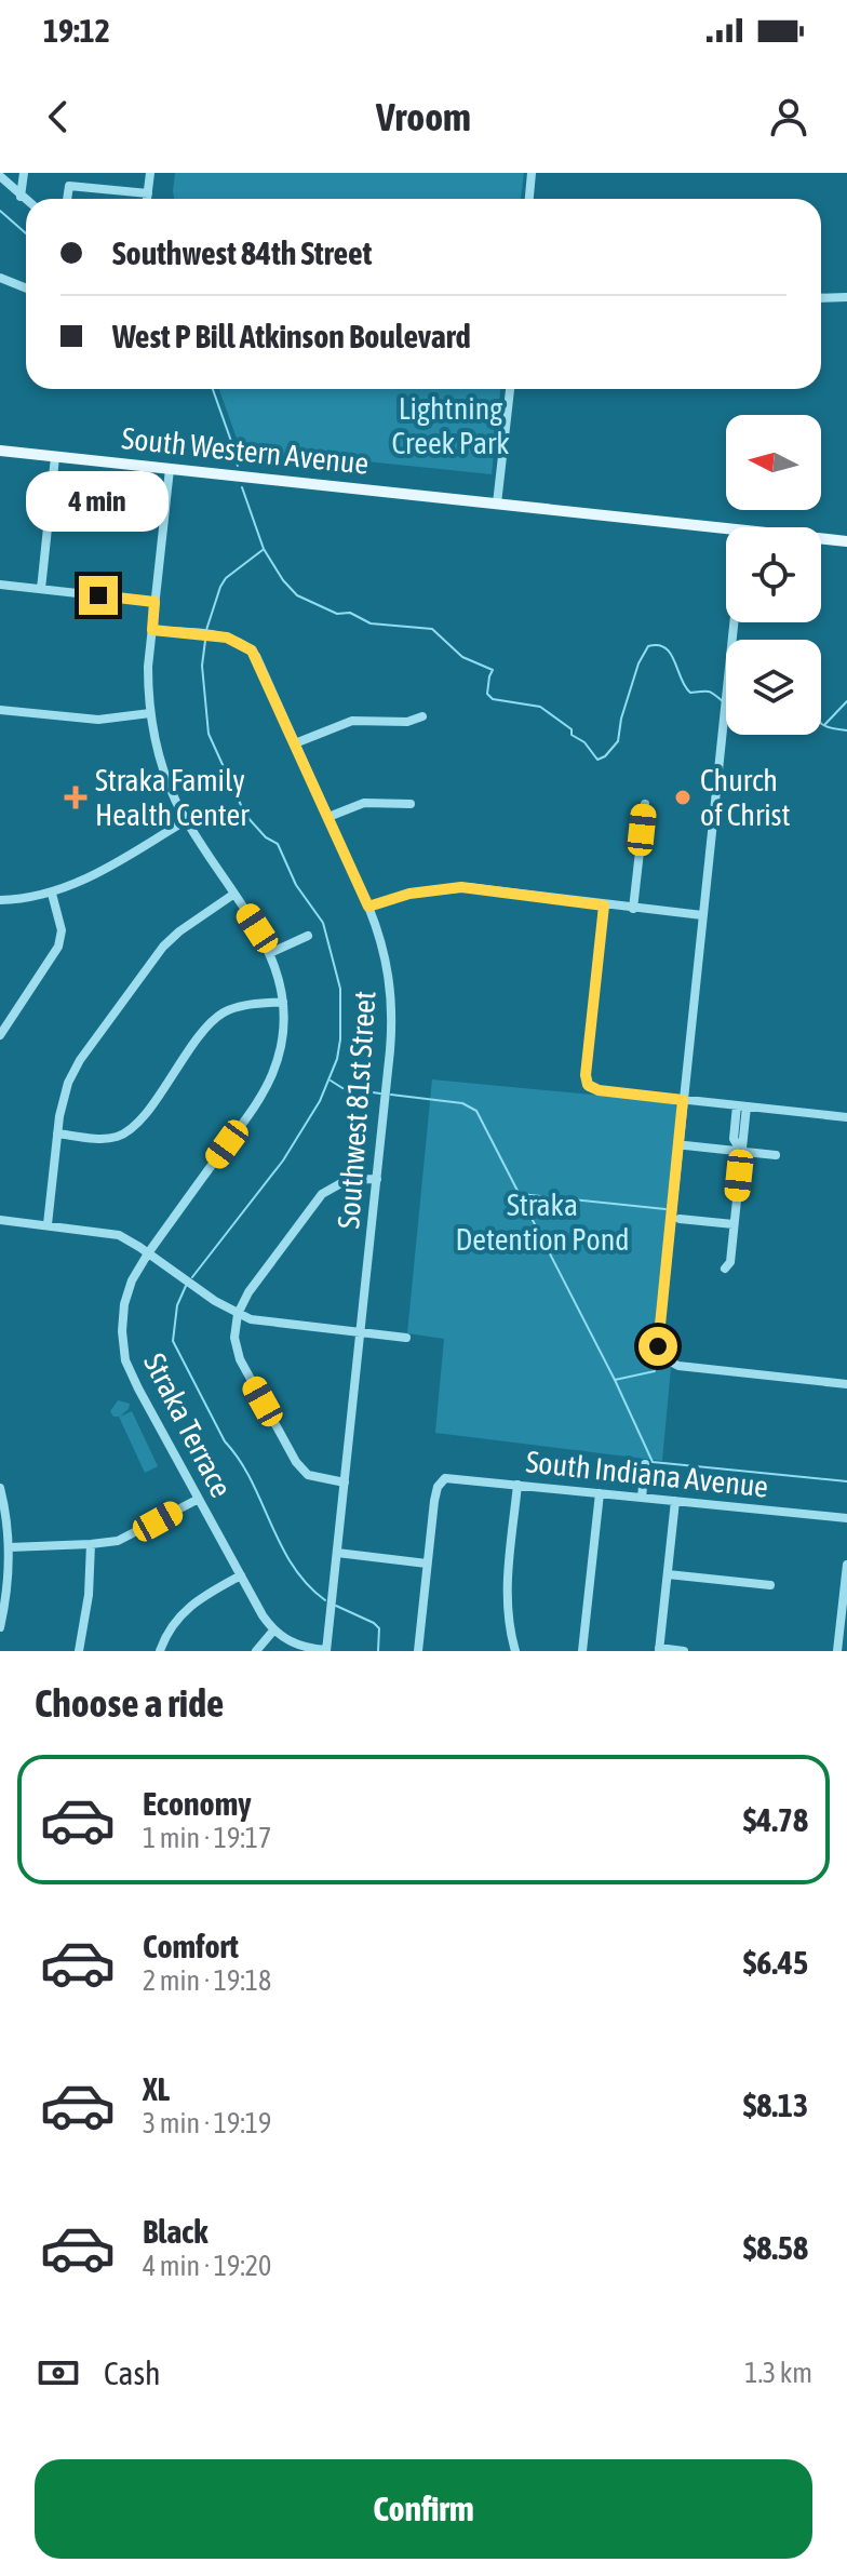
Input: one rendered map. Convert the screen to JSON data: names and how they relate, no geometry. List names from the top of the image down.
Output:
{
  "streets": {
    "main road": ["South Western Avenue"],
    "street": ["Southwest 81st Street", "Straka Terrace", "South Indiana Avenue"]
  },
  "crossings": [
    ["South Western Avenue", "Straka Terrace"],
    ["Southwest 81st Street", "Straka Terrace"]
  ],
  "parks": ["Lightning Creek Park", "Straka Detention Pond"],
  "places": {
    "health": ["Straka Family Health Center"],
    "other": ["Church of Christ"]
  },
  "north": "left",
  "page": {
    "status": "19:12",
    "header": "Vroom",
    "banner": ["Southwest 84th Street", "West P Bill Atkinson Boulevard"],
    "bubble": "4 min",
    "heading": "Choose a ride",
    "list": [
      {
        "name": "Economy",
        "note": "1 min · 19:17",
        "value": "$4.78"
      },
      {
        "name": "Comfort",
        "note": "2 min · 19:18",
        "value": "$6.45"
      },
      {
        "name": "XL",
        "note": "3 min · 19:19",
        "value": "$8.13"
      },
      {
        "name": "Black",
        "note": "4 min · 19:20",
        "value": "$8.58"
      }
    ],
    "pay": ["Cash", "1.3 km"],
    "buttons": "Confirm"
  }
}
